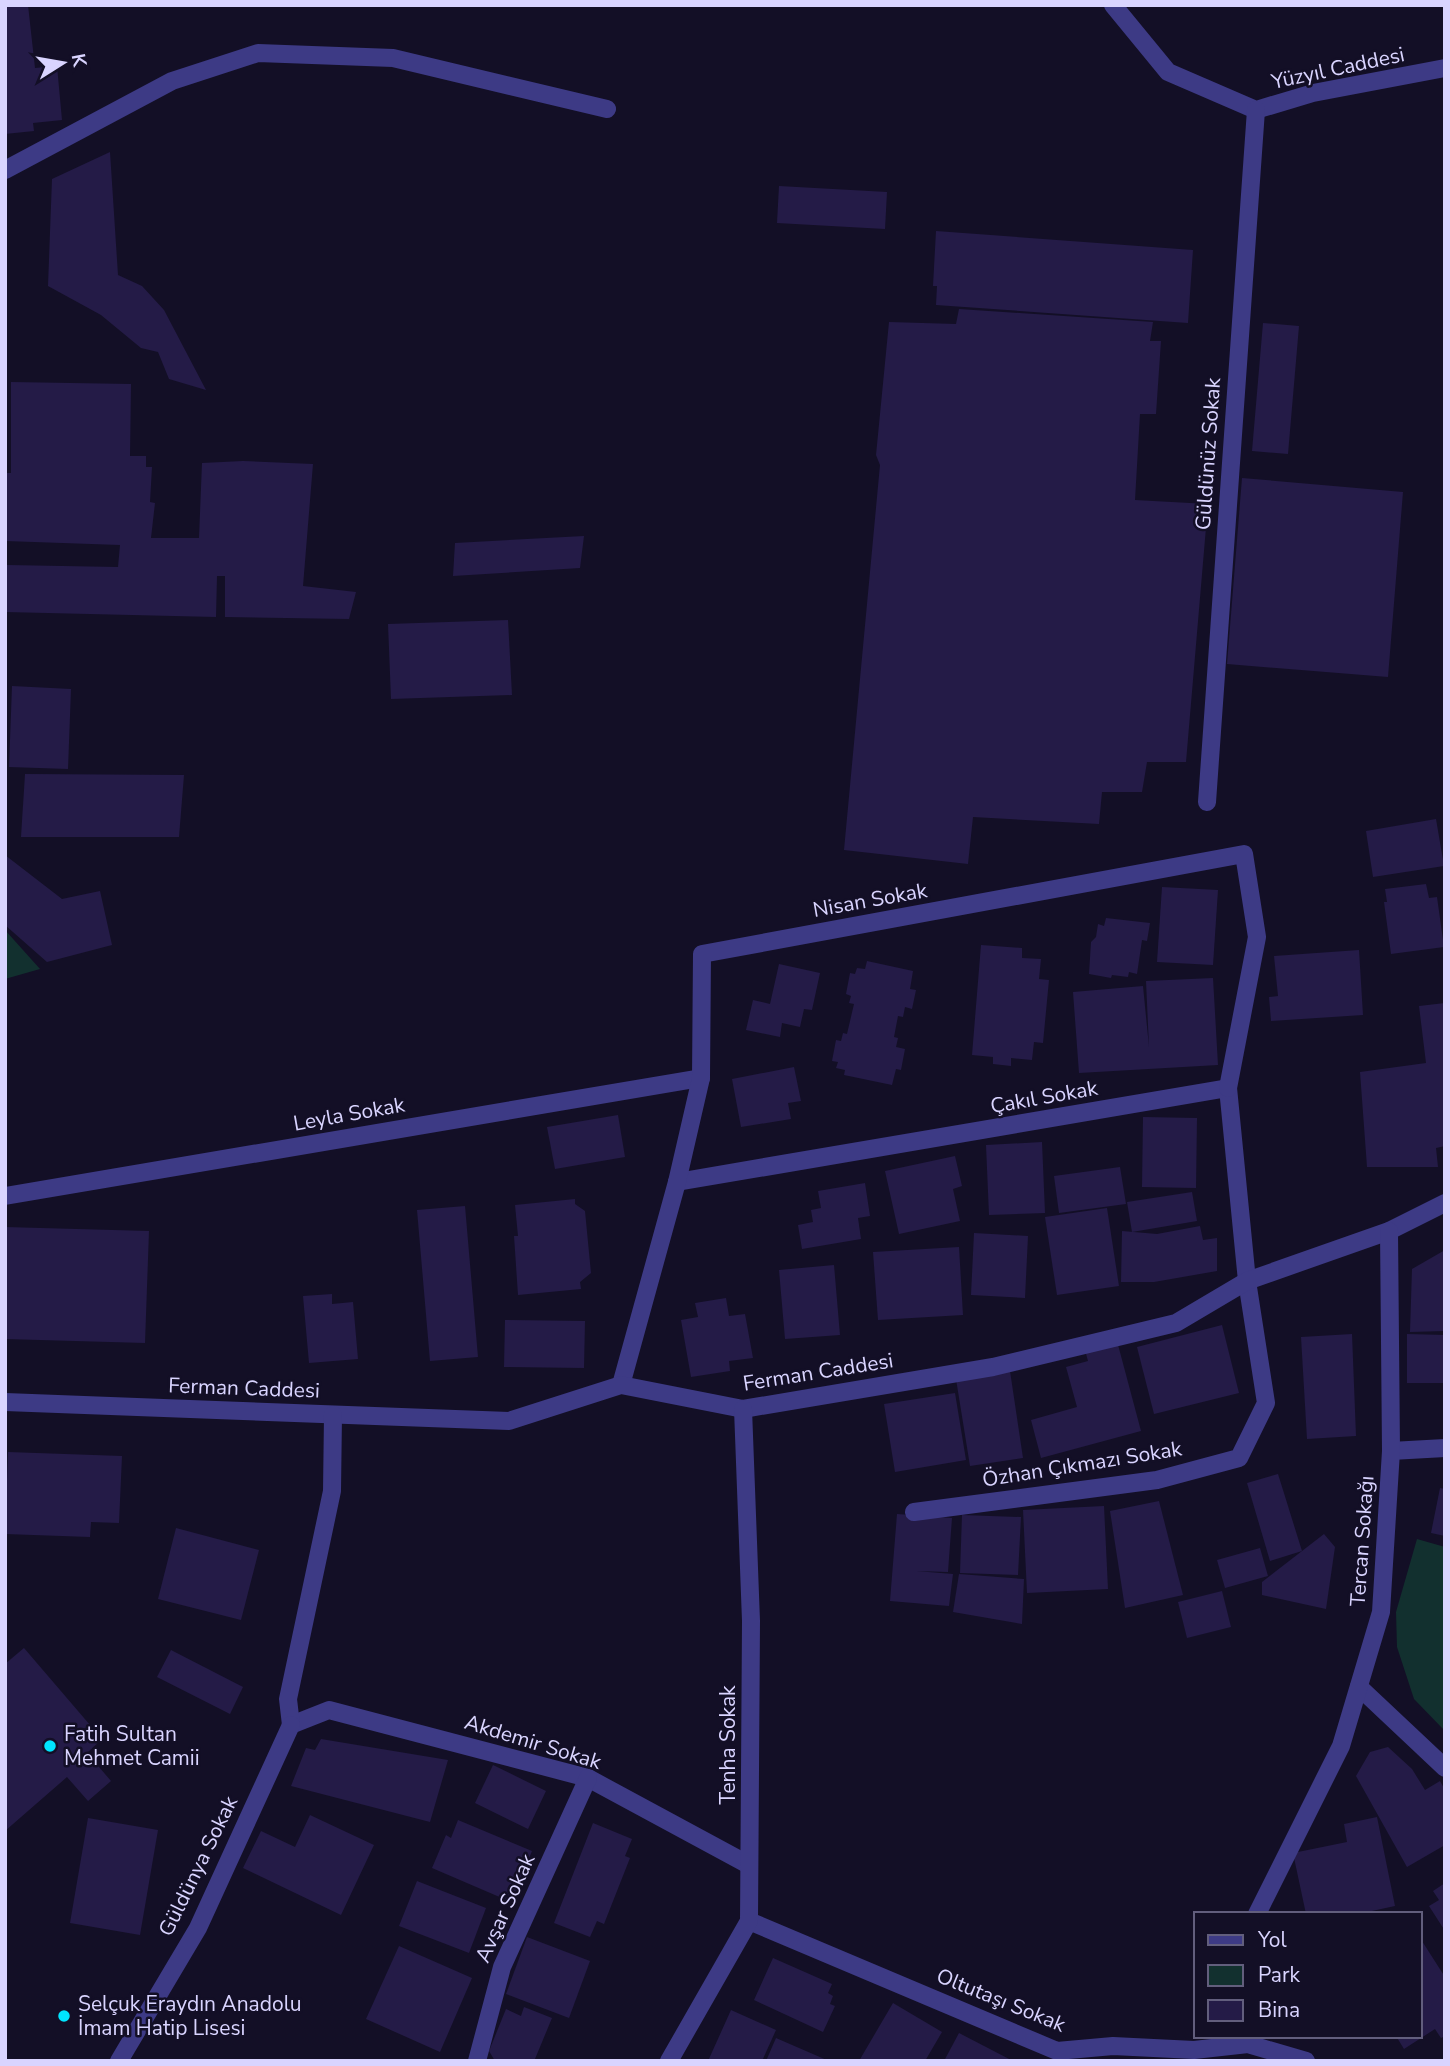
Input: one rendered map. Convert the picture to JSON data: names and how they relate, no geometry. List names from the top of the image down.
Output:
{
  "streets": {
    "street": [
      "Yüzyıl Caddesi",
      "Güldünüz Sokak",
      "Nisan Sokak",
      "Çakıl Sokak",
      "Leyla Sokak",
      "Ferman Caddesi",
      "Özhan Çıkmazı Sokak",
      "Tercan Sokağı",
      "Akdemir Sokak",
      "Tenha Sokak",
      "Güldünya Sokak",
      "Avşar Sokak",
      "Oltutaşı Sokak"
    ]
  },
  "crossings": [
    ["Yüzyıl Caddesi", "Güldünüz Sokak"],
    ["Nisan Sokak", "Çakıl Sokak"],
    ["Nisan Sokak", "Leyla Sokak"],
    ["Nisan Sokak", "Ferman Caddesi"],
    ["Ferman Caddesi", "Özhan Çıkmazı Sokak"],
    ["Ferman Caddesi", "Tercan Sokağı"],
    ["Ferman Caddesi", "Tenha Sokak"],
    ["Akdemir Sokak", "Tenha Sokak"],
    ["Akdemir Sokak", "Güldünya Sokak"],
    ["Akdemir Sokak", "Avşar Sokak"],
    ["Tenha Sokak", "Oltutaşı Sokak"]
  ],
  "places": ["Fatih Sultan Mehmet Camii", "Selçuk Eraydın Anadolu İmam Hatip Lisesi"],
  "legend": ["Yol", "Park", "Bina"],
  "north": "right"
}
